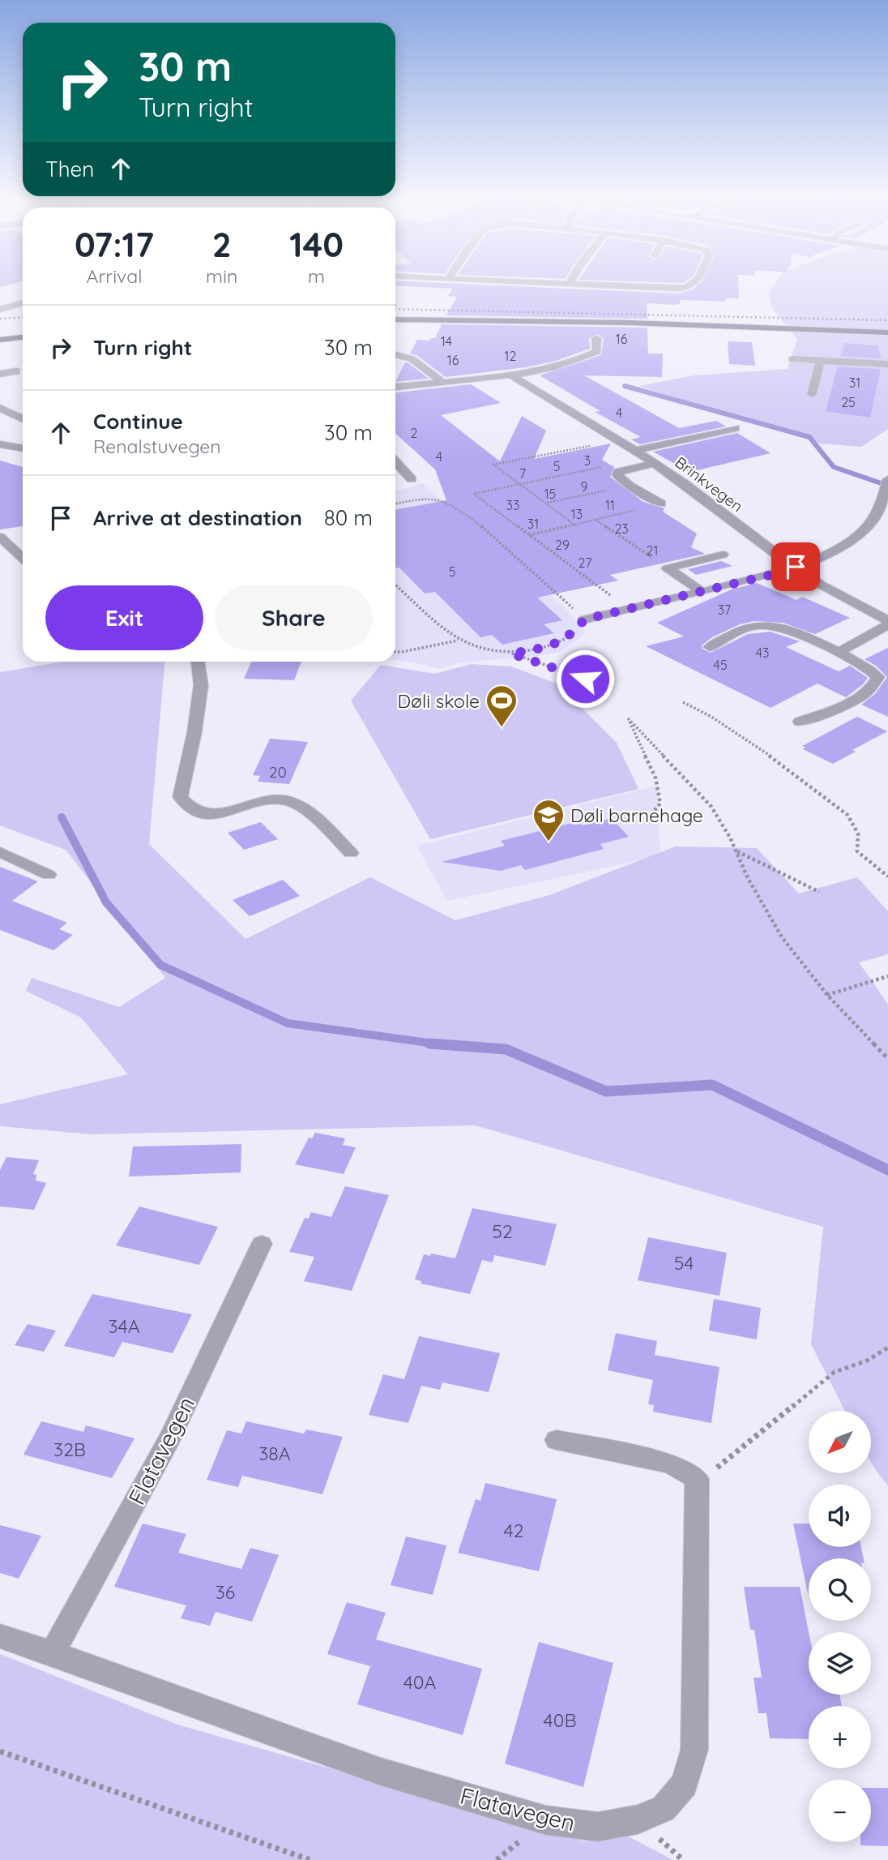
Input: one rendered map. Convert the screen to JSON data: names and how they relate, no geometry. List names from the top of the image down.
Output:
{
  "streets": {
    "street": ["Brinkvegen", "Flatavegen"]
  },
  "places": {
    "sports": ["Døli skole"],
    "school or university": ["Døli barnehage"]
  },
  "house_numbers": [
    "16",
    "14",
    "12",
    "16",
    "31",
    "25",
    "4",
    "2",
    "4",
    "3",
    "5",
    "7",
    "9",
    "15",
    "33",
    "11",
    "13",
    "31",
    "23",
    "29",
    "21",
    "27",
    "5",
    "37",
    "43",
    "45",
    "20",
    "52",
    "54",
    "34A",
    "32B",
    "38A",
    "42",
    "36",
    "40A",
    "40B"
  ],
  "north": "bottom left",
  "page": {
    "turn": ["30 m", "Turn right"],
    "then": "Then",
    "eta": [
      "07:17",
      "Arrival",
      "2",
      "min",
      "140",
      "m"
    ],
    "list": [
      {
        "name": "Turn right",
        "value": "30 m"
      },
      {
        "name": "Continue",
        "note": "Renalstuvegen",
        "value": "30 m"
      },
      {
        "name": "Arrive at destination",
        "value": "80 m"
      }
    ],
    "buttons": ["Exit", "Share"],
    "map_buttons": ["+", "−"]
  }
}
